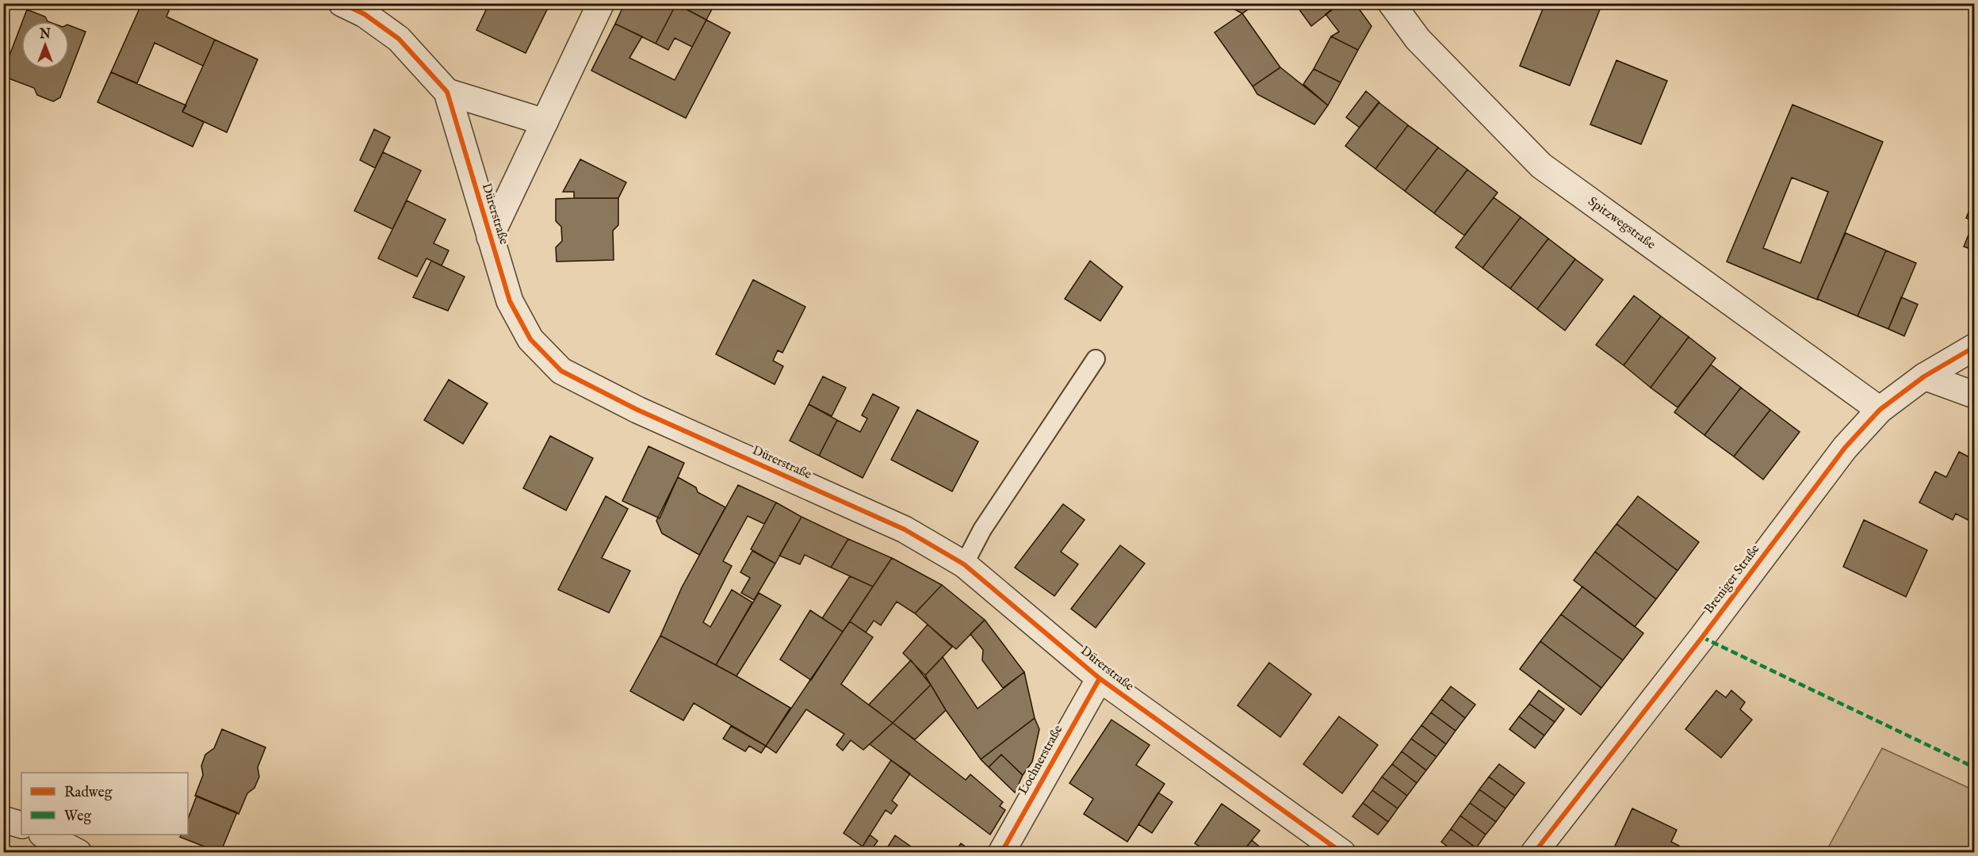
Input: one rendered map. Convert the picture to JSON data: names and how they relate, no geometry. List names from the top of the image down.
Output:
{
  "streets": {
    "street": [
      "Dürerstraße",
      "Spitzwegstraße",
      "Breniger Straße",
      "Lochnerstraße"
    ]
  },
  "crossings": [
    ["Dürerstraße", "Lochnerstraße"],
    ["Spitzwegstraße", "Breniger Straße"]
  ],
  "legend": ["Radweg", "Weg"],
  "north": "top"
}
